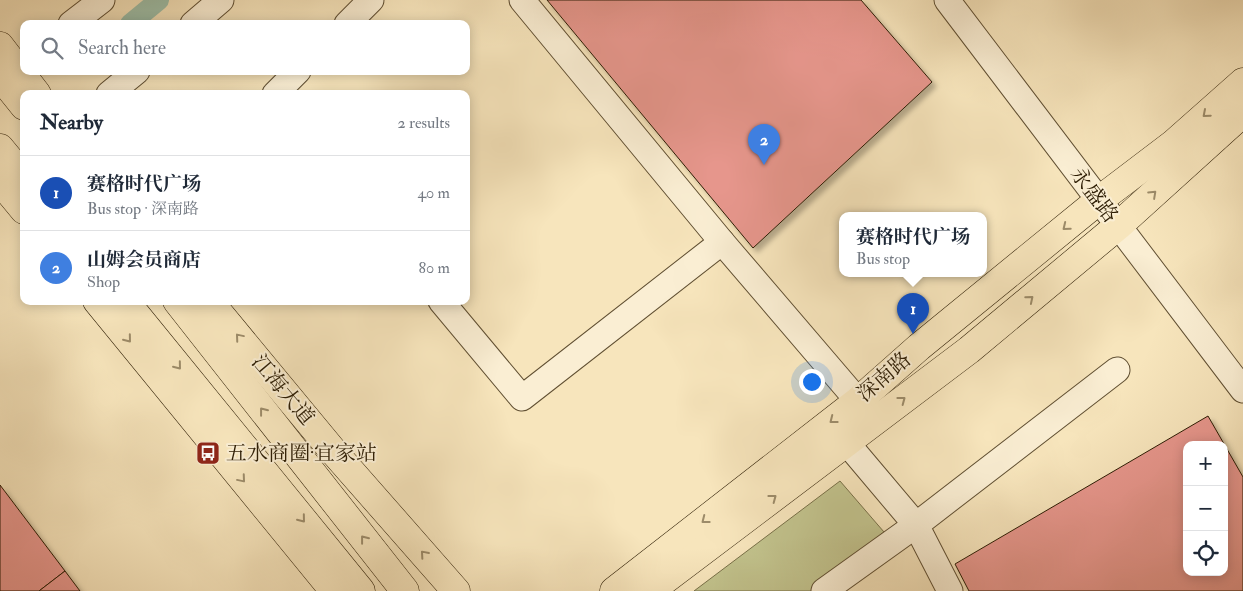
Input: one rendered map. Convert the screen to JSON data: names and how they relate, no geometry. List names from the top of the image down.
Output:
{
  "streets": {
    "main road": ["深南路", "江海大道"],
    "street": ["永盛路"]
  },
  "crossings": [
    ["永盛路", "深南路"]
  ],
  "places": {
    "bus stop": ["五水商圈·宜家站"]
  },
  "page": {
    "search": "Search here",
    "heading": ["Nearby", "2 results"],
    "pins": ["2", "1"],
    "list": [
      {
        "mark": "1",
        "name": "赛格时代广场",
        "note": "Bus stop · 深南路",
        "value": "40 m"
      },
      {
        "mark": "2",
        "name": "山姆会员商店",
        "note": "Shop",
        "value": "80 m"
      }
    ],
    "popup": ["赛格时代广场", "Bus stop"],
    "map_buttons": ["+", "−"]
  }
}
